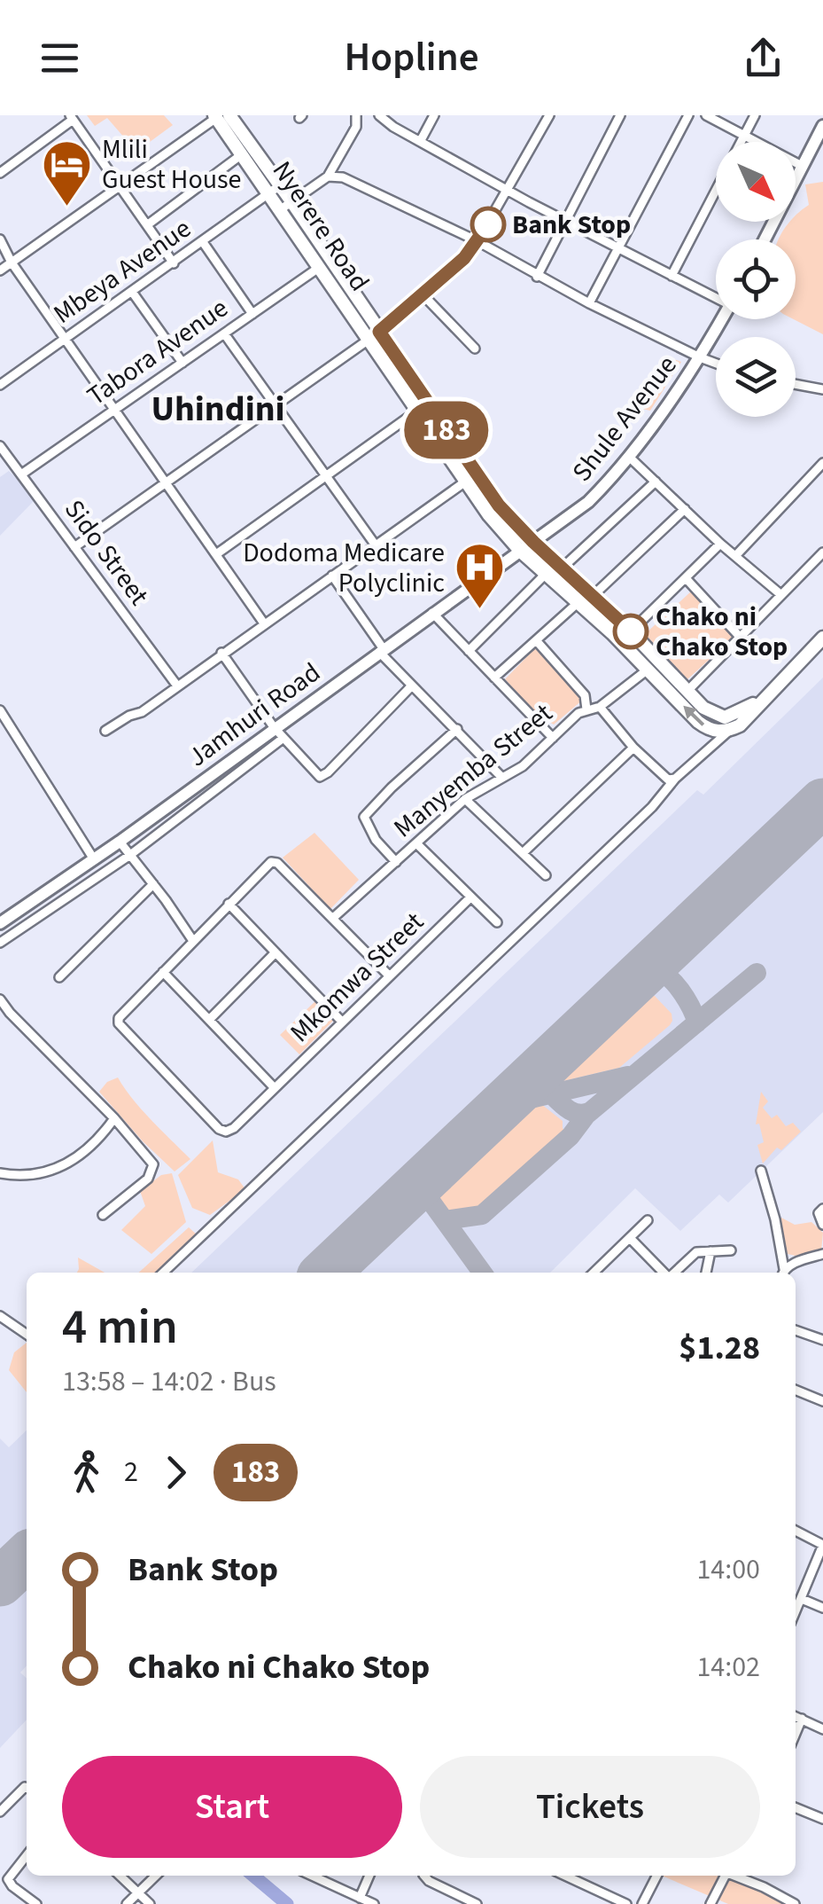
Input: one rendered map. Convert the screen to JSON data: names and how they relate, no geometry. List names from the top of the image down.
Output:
{
  "streets": {
    "highway": ["Nyerere Road"],
    "main road": ["Shule Avenue", "Jamhuri Road"],
    "street": [
      "Mbeya Avenue",
      "Tabora Avenue",
      "Sido Street",
      "Manyemba Street",
      "Mkomwa Street"
    ]
  },
  "crossings": [
    ["Nyerere Road", "Mbeya Avenue"],
    ["Nyerere Road", "Tabora Avenue"],
    ["Nyerere Road", "Shule Avenue"],
    ["Nyerere Road", "Jamhuri Road"],
    ["Nyerere Road", "Manyemba Street"],
    ["Tabora Avenue", "Sido Street"],
    ["Shule Avenue", "Jamhuri Road"]
  ],
  "districts": ["Uhindini"],
  "places": {
    "hotel": ["Mlili Guest House"],
    "other": ["Bank Stop", "Chako ni Chako Stop"],
    "hospital": ["Dodoma Medicare Polyclinic"]
  },
  "lines": ["bus line 183"],
  "north": "bottom right",
  "page": {
    "header": "Hopline",
    "on_map": "183",
    "heading": ["4 min", "13:58 – 14:02 · Bus", "$1.28"],
    "legs": ["2", "183"],
    "list": [
      {
        "name": "Bank Stop",
        "value": "14:00"
      },
      {
        "name": "Chako ni Chako Stop",
        "value": "14:02"
      }
    ],
    "buttons": ["Start", "Tickets"]
  }
}
